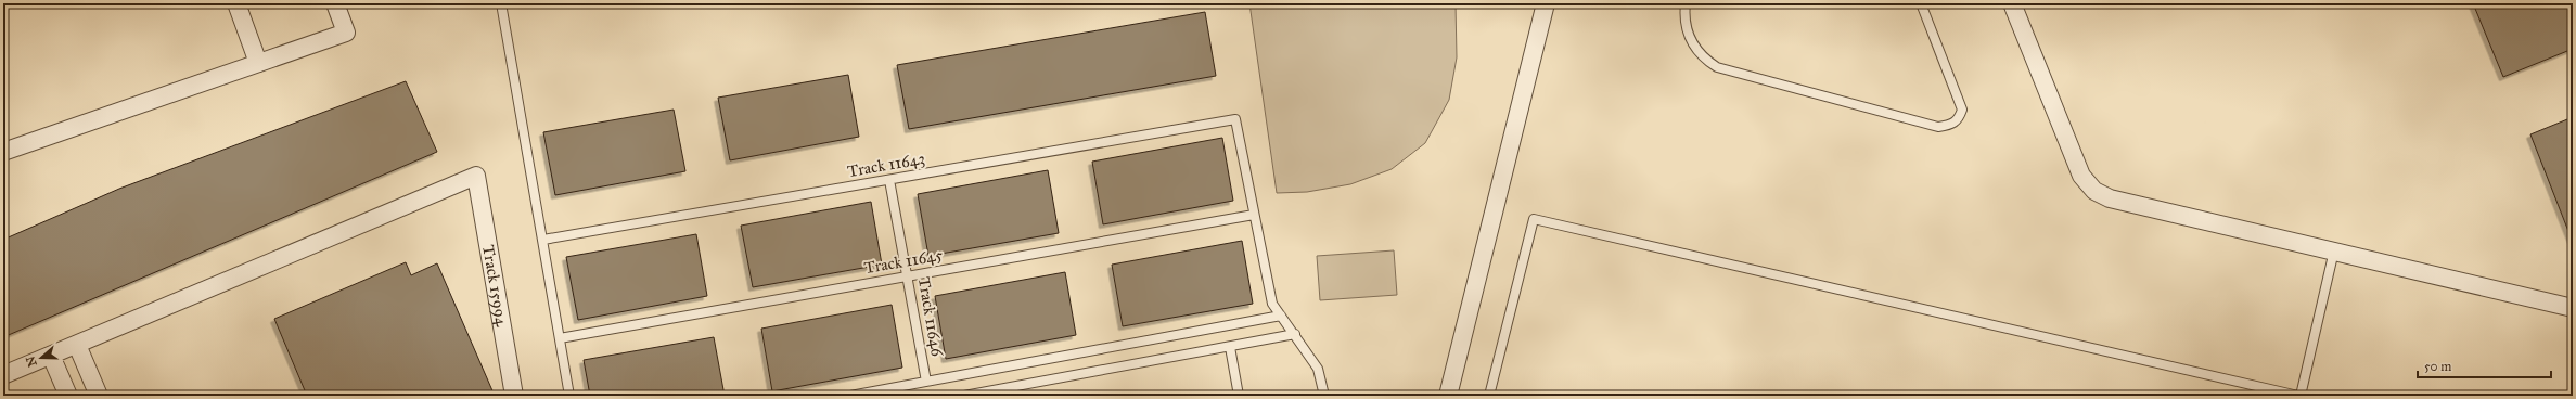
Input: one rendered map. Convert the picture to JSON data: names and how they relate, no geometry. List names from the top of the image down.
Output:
{
  "streets": {
    "street": ["Track 15994"],
    "lane": ["Track 11643", "Track 11645", "Track 11646"]
  },
  "crossings": [
    ["Track 11643", "Track 11645"],
    ["Track 11643", "Track 11646"],
    ["Track 11645", "Track 11646"]
  ],
  "scale_bar": "50 m",
  "north": "left"
}
